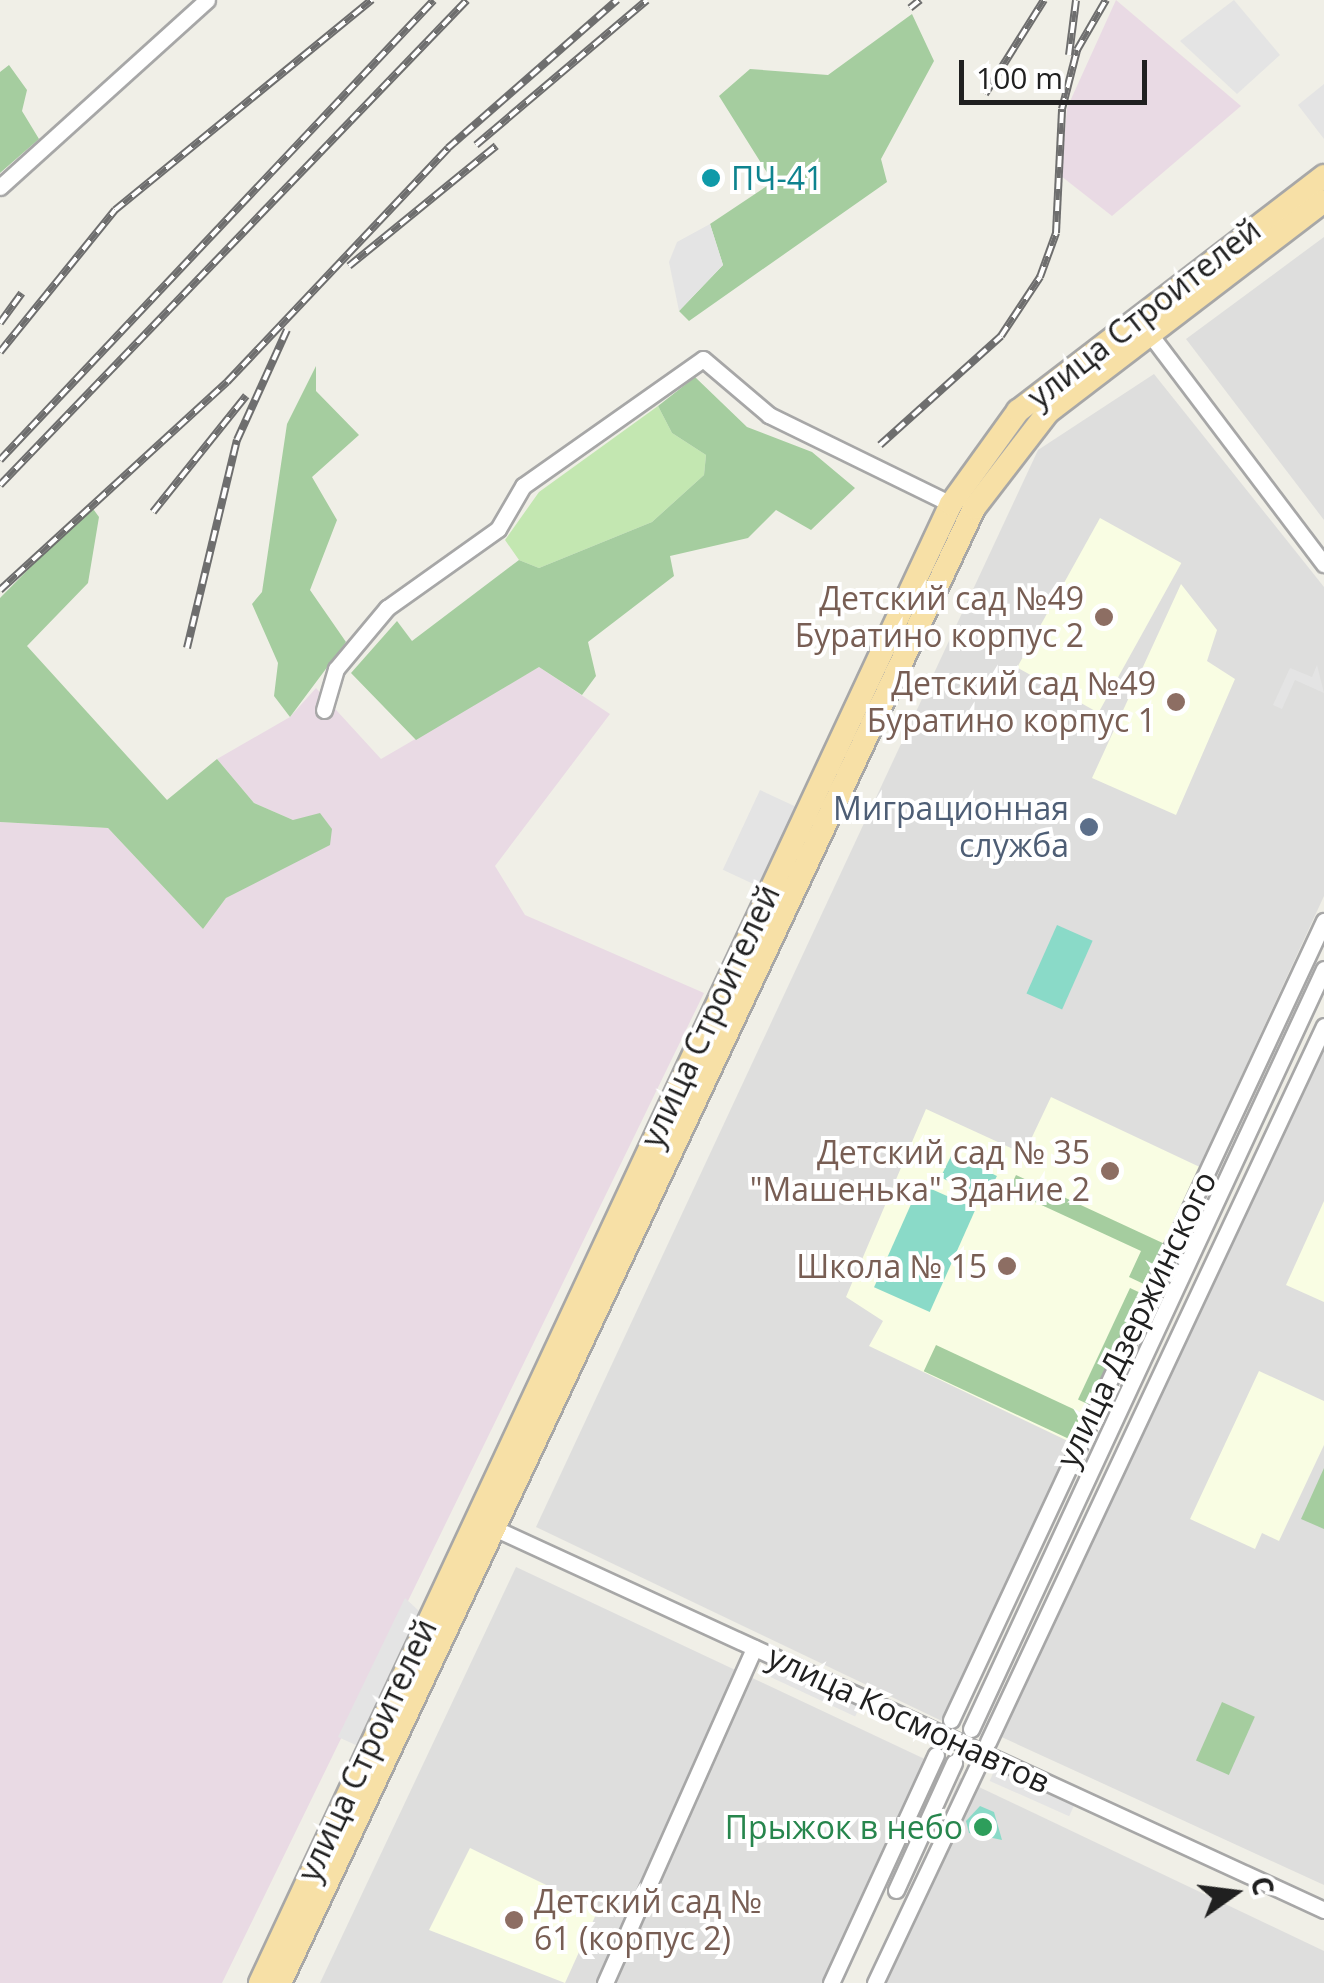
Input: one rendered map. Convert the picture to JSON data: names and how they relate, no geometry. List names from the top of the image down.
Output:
{
  "streets": {
    "main road": ["улица Строителей"],
    "street": ["улица Дзержинского", "улица Космонавтов"]
  },
  "crossings": [
    ["улица Строителей", "улица Космонавтов"]
  ],
  "places": [
    "ПЧ-41",
    "Детский сад №49 Буратино корпус 2",
    "Детский сад №49 Буратино корпус 1",
    "Миграционная служба",
    "Детский сад № 35 \"Машенька\" Здание 2",
    "Школа № 15",
    "Прыжок в небо",
    "Детский сад № 61 (корпус 2)"
  ],
  "scale_bar": "100 m",
  "north": "right"
}
